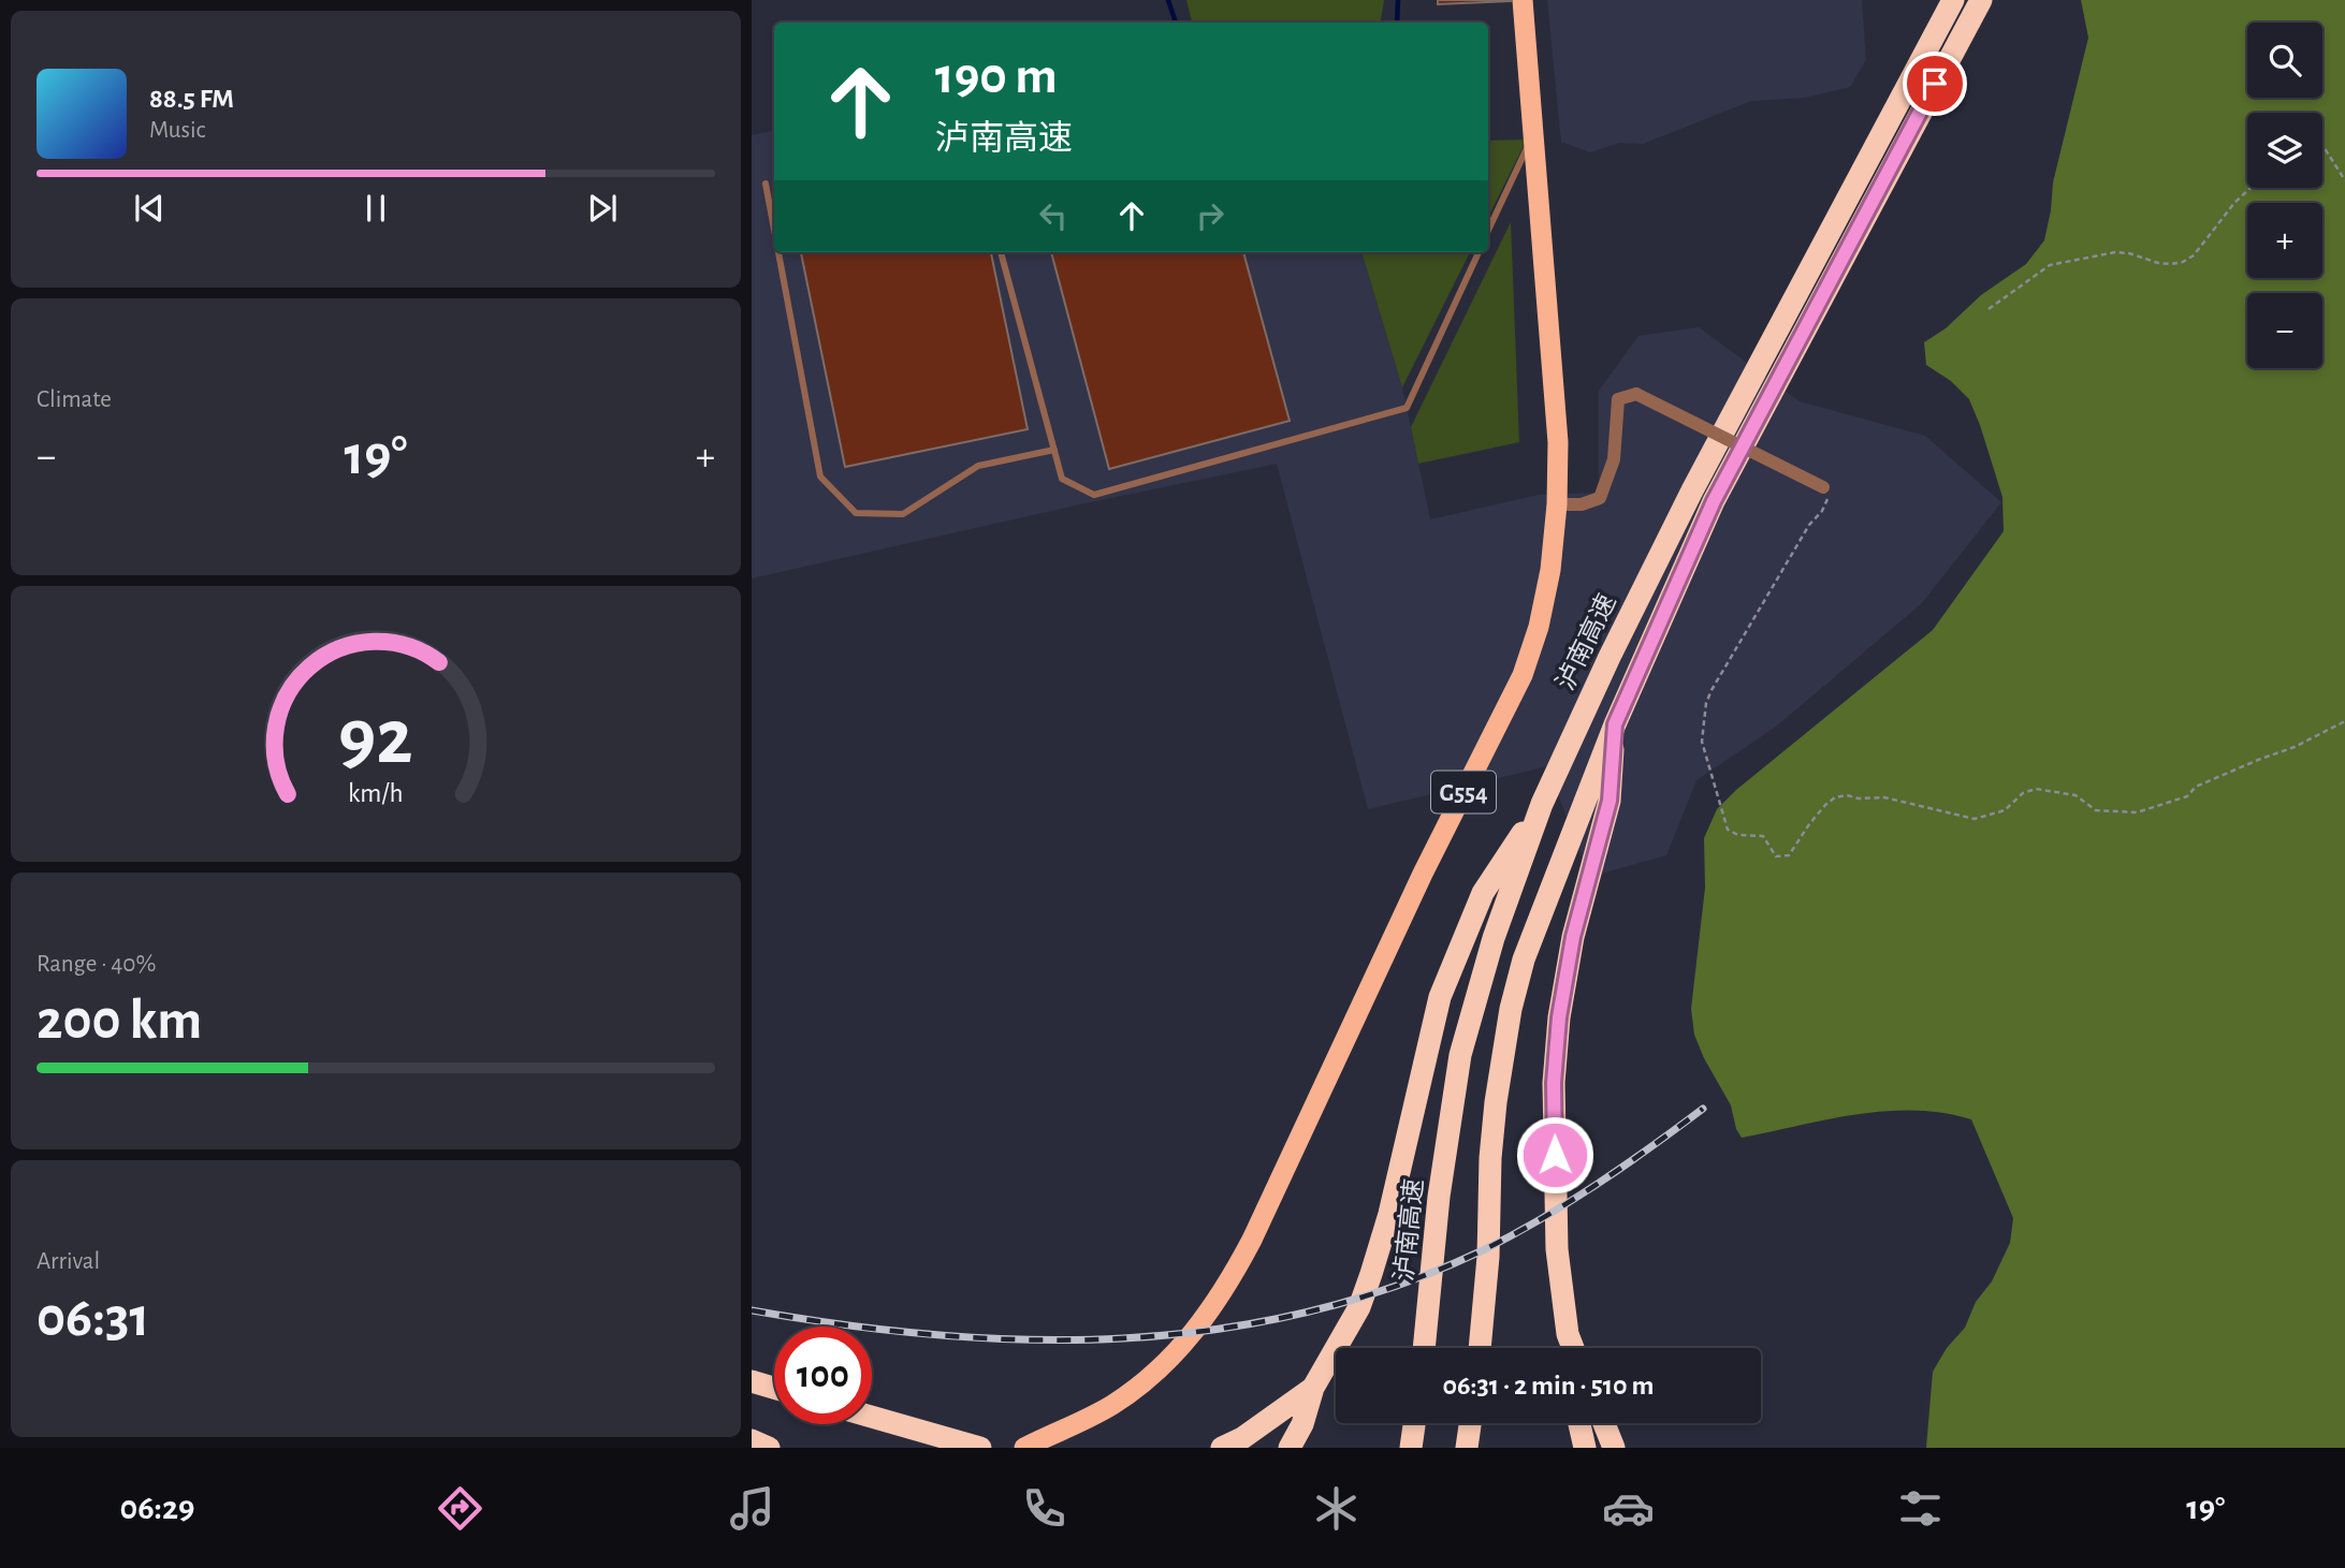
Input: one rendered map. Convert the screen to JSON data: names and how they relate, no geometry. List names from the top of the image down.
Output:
{
  "streets": {
    "highway": ["泸南高速", "G554"]
  },
  "page": {
    "map_buttons": ["+", "−"],
    "turn": ["190 m", "泸南高速"],
    "song": ["88.5 FM", "Music"],
    "tile": [
      "Climate",
      ["Range · 40%", "200 km"],
      ["Arrival", "06:31"]
    ],
    "heat": ["−", "19°", "+"],
    "limit": "100",
    "trip": "06:31 · 2 min · 510 m",
    "tabs": ["06:29", "19°"],
    "gauge": ["92", "km/h"]
  }
}
